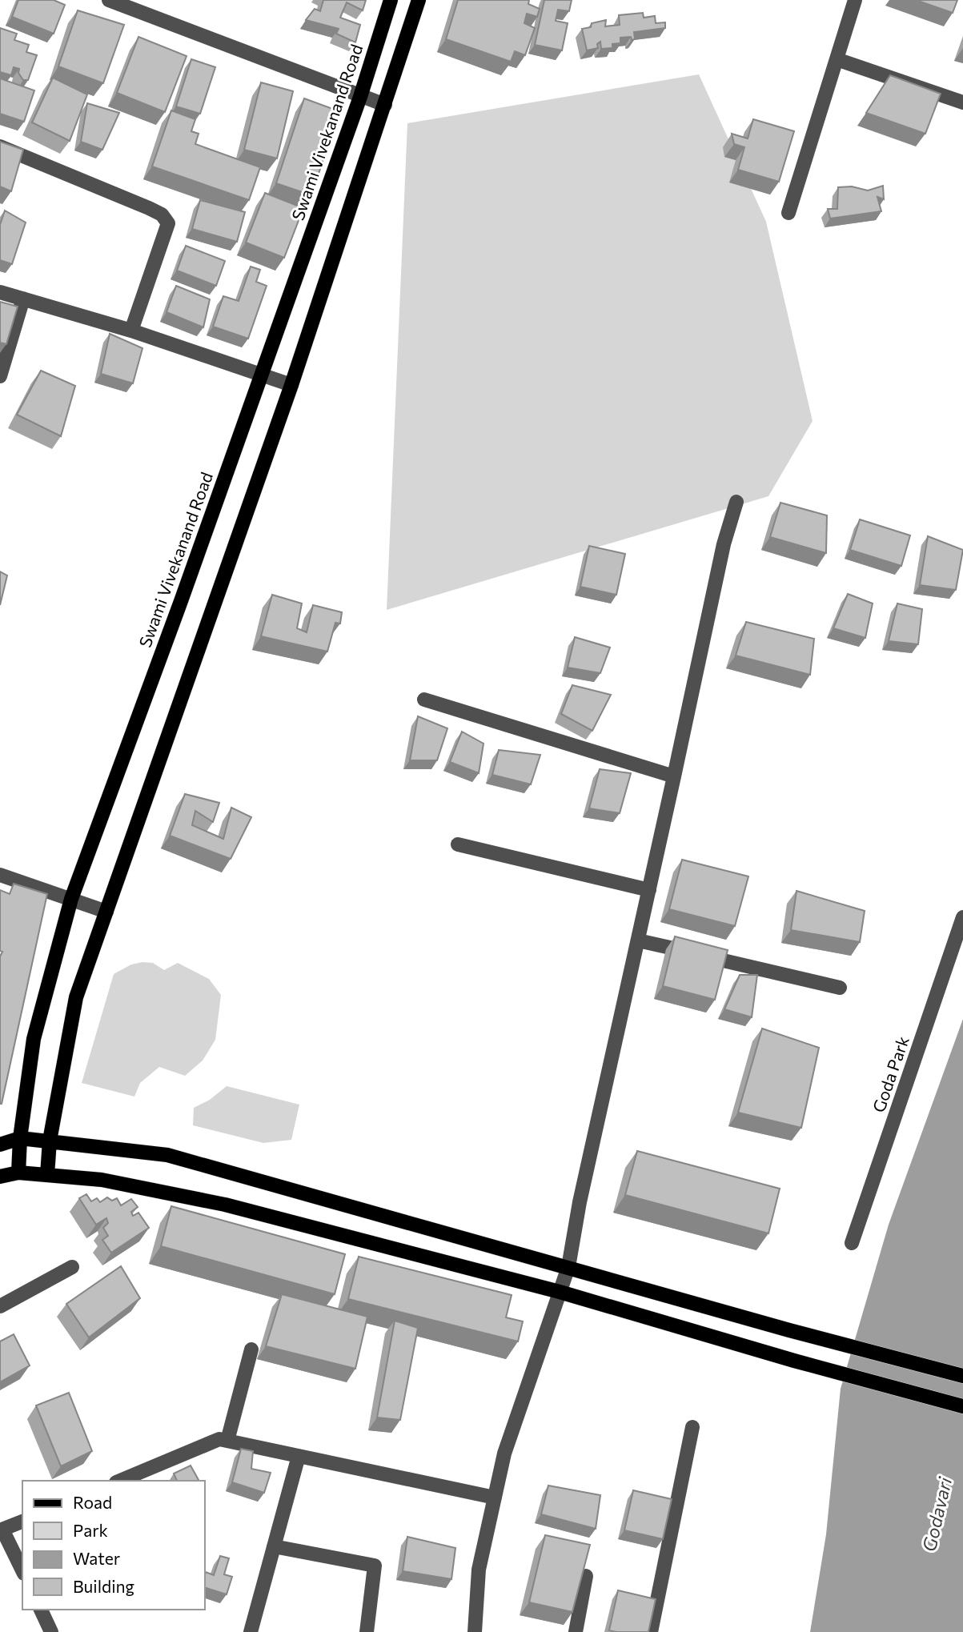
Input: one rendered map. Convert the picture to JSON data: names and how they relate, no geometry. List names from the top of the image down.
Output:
{
  "streets": {
    "main road": ["Swami Vivekanand Road"],
    "street": ["Goda Park"]
  },
  "water": ["Godavari"],
  "legend": [
    "Road",
    "Park",
    "Water",
    "Building"
  ]
}
